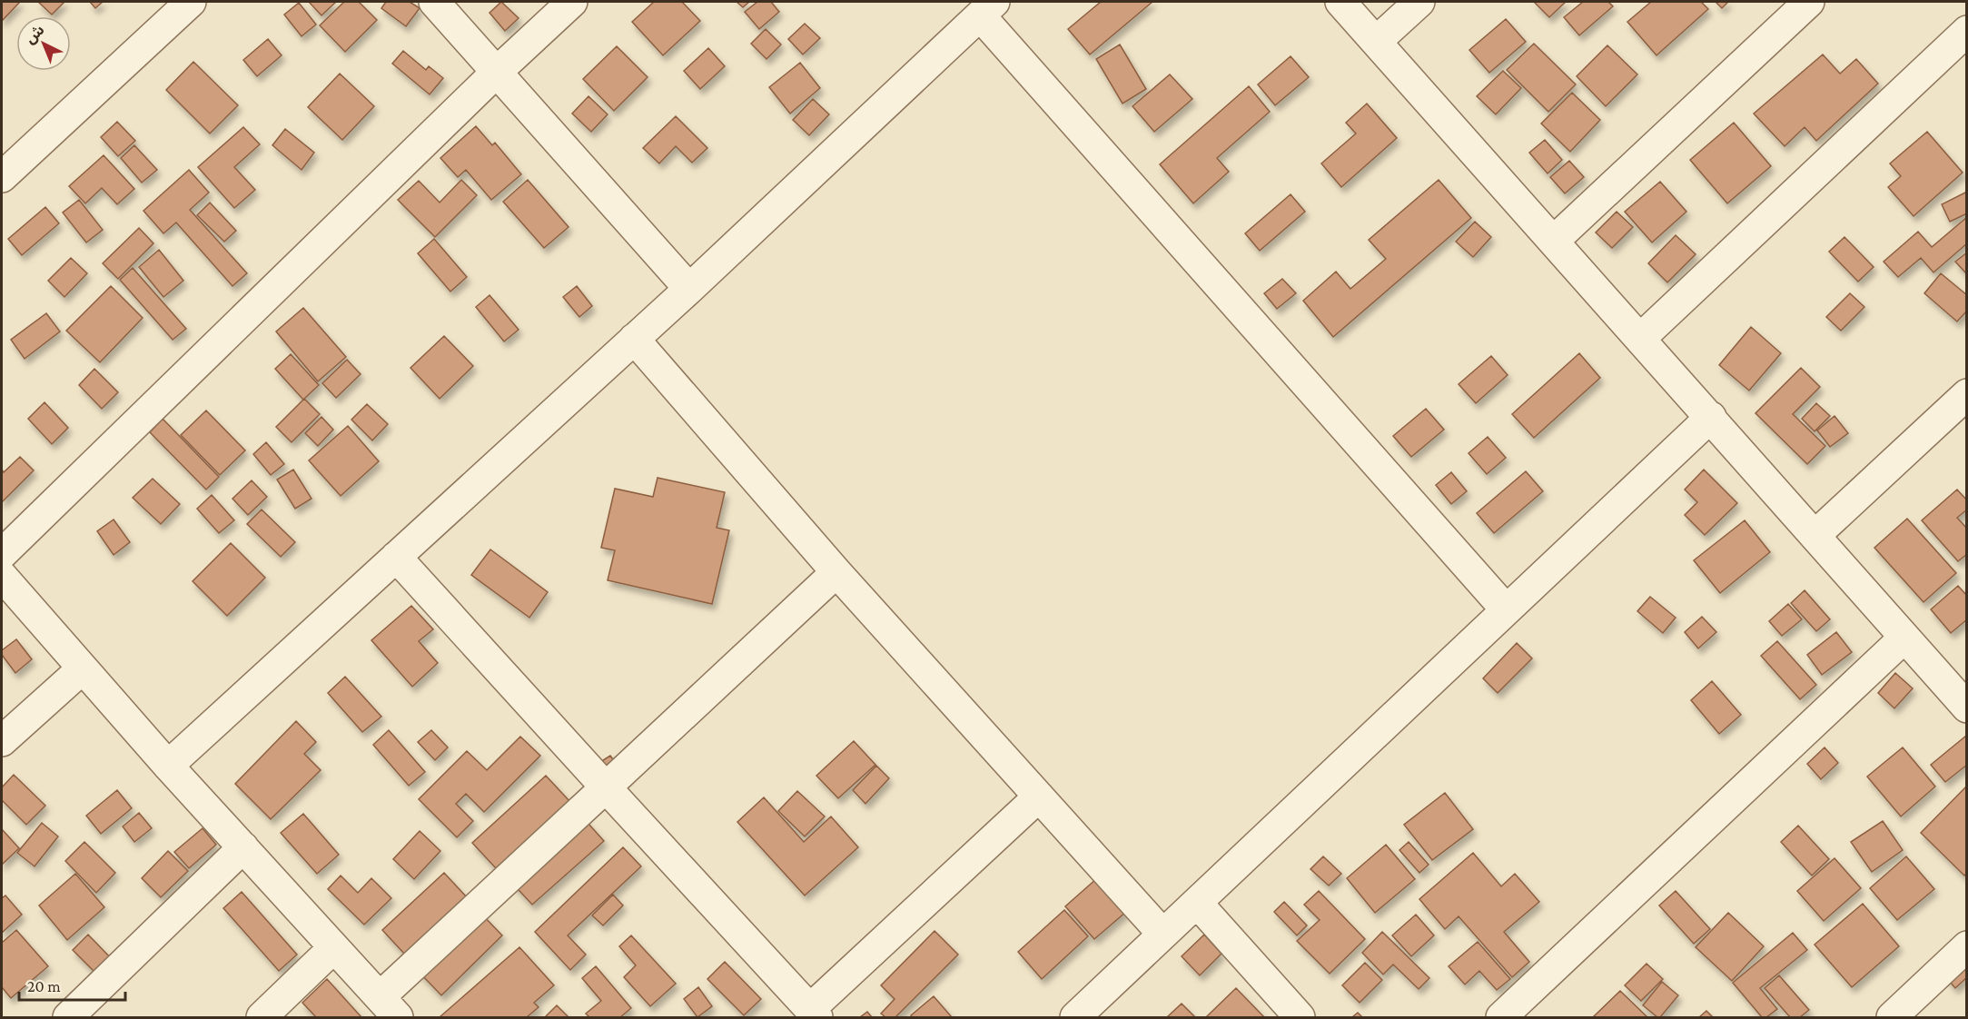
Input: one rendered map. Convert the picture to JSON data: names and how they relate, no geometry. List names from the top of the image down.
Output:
{
  "scale_bar": "20 m",
  "north": "top left"
}
